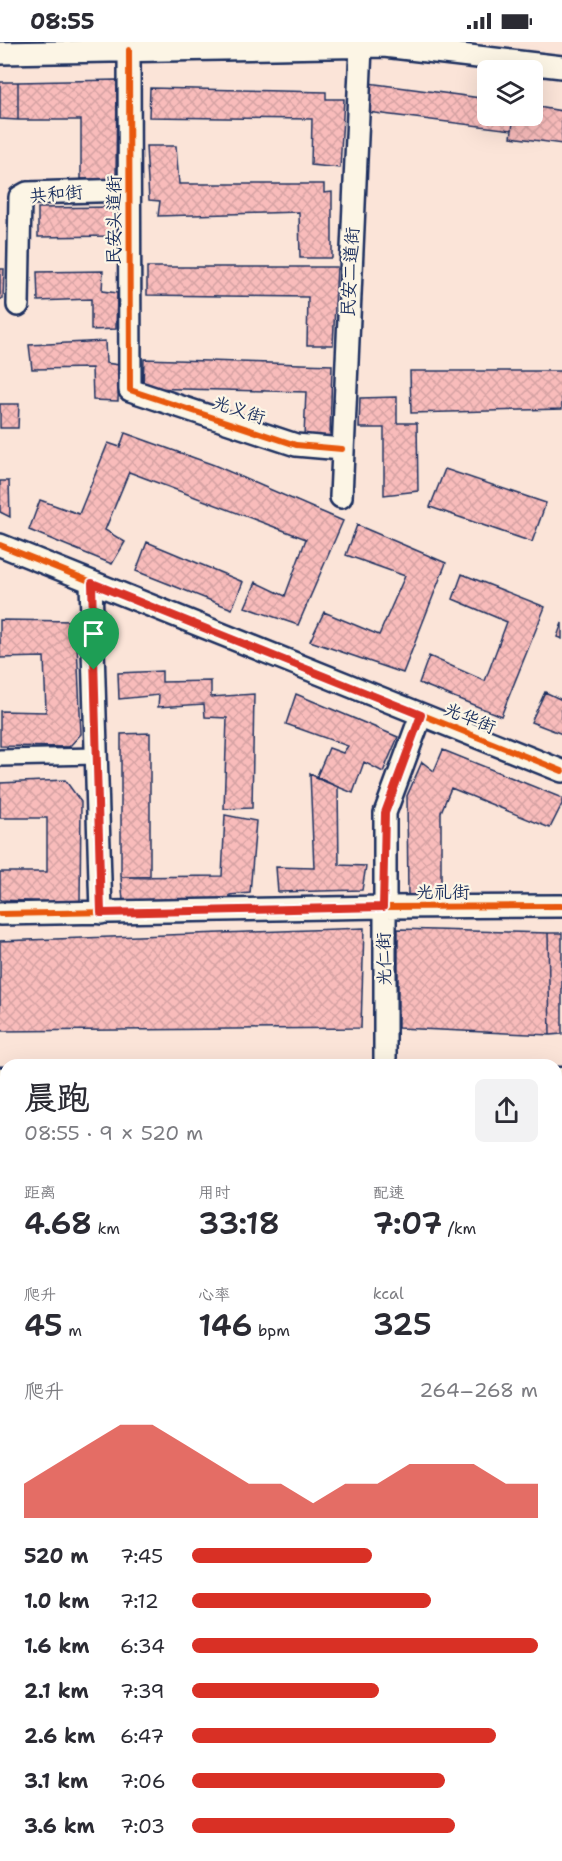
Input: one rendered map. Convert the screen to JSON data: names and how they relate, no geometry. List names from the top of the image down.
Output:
{
  "streets": {
    "street": [
      "共和街",
      "民安头道街",
      "民安二道街",
      "光义街",
      "光华街",
      "光礼街",
      "光仁街"
    ]
  },
  "crossings": [
    ["共和街", "民安头道街"],
    ["民安头道街", "光义街"],
    ["民安二道街", "光义街"],
    ["光华街", "光仁街"],
    ["光礼街", "光仁街"]
  ],
  "page": {
    "status": "08:55",
    "heading": ["晨跑", "08:55 · 9 × 520 m"],
    "stats": [
      ["距离", "4.68 km"],
      ["用时", "33:18"],
      ["配速", "7:07 /km"],
      ["爬升", "45 m"],
      ["心率", "146 bpm"],
      ["kcal", "325"]
    ],
    "chart": ["爬升", "264–268 m"],
    "list": [
      {
        "name": "520 m",
        "note": "7:45"
      },
      {
        "name": "1.0 km",
        "note": "7:12"
      },
      {
        "name": "1.6 km",
        "note": "6:34"
      },
      {
        "name": "2.1 km",
        "note": "7:39"
      },
      {
        "name": "2.6 km",
        "note": "6:47"
      },
      {
        "name": "3.1 km",
        "note": "7:06"
      },
      {
        "name": "3.6 km",
        "note": "7:03"
      }
    ]
  }
}
